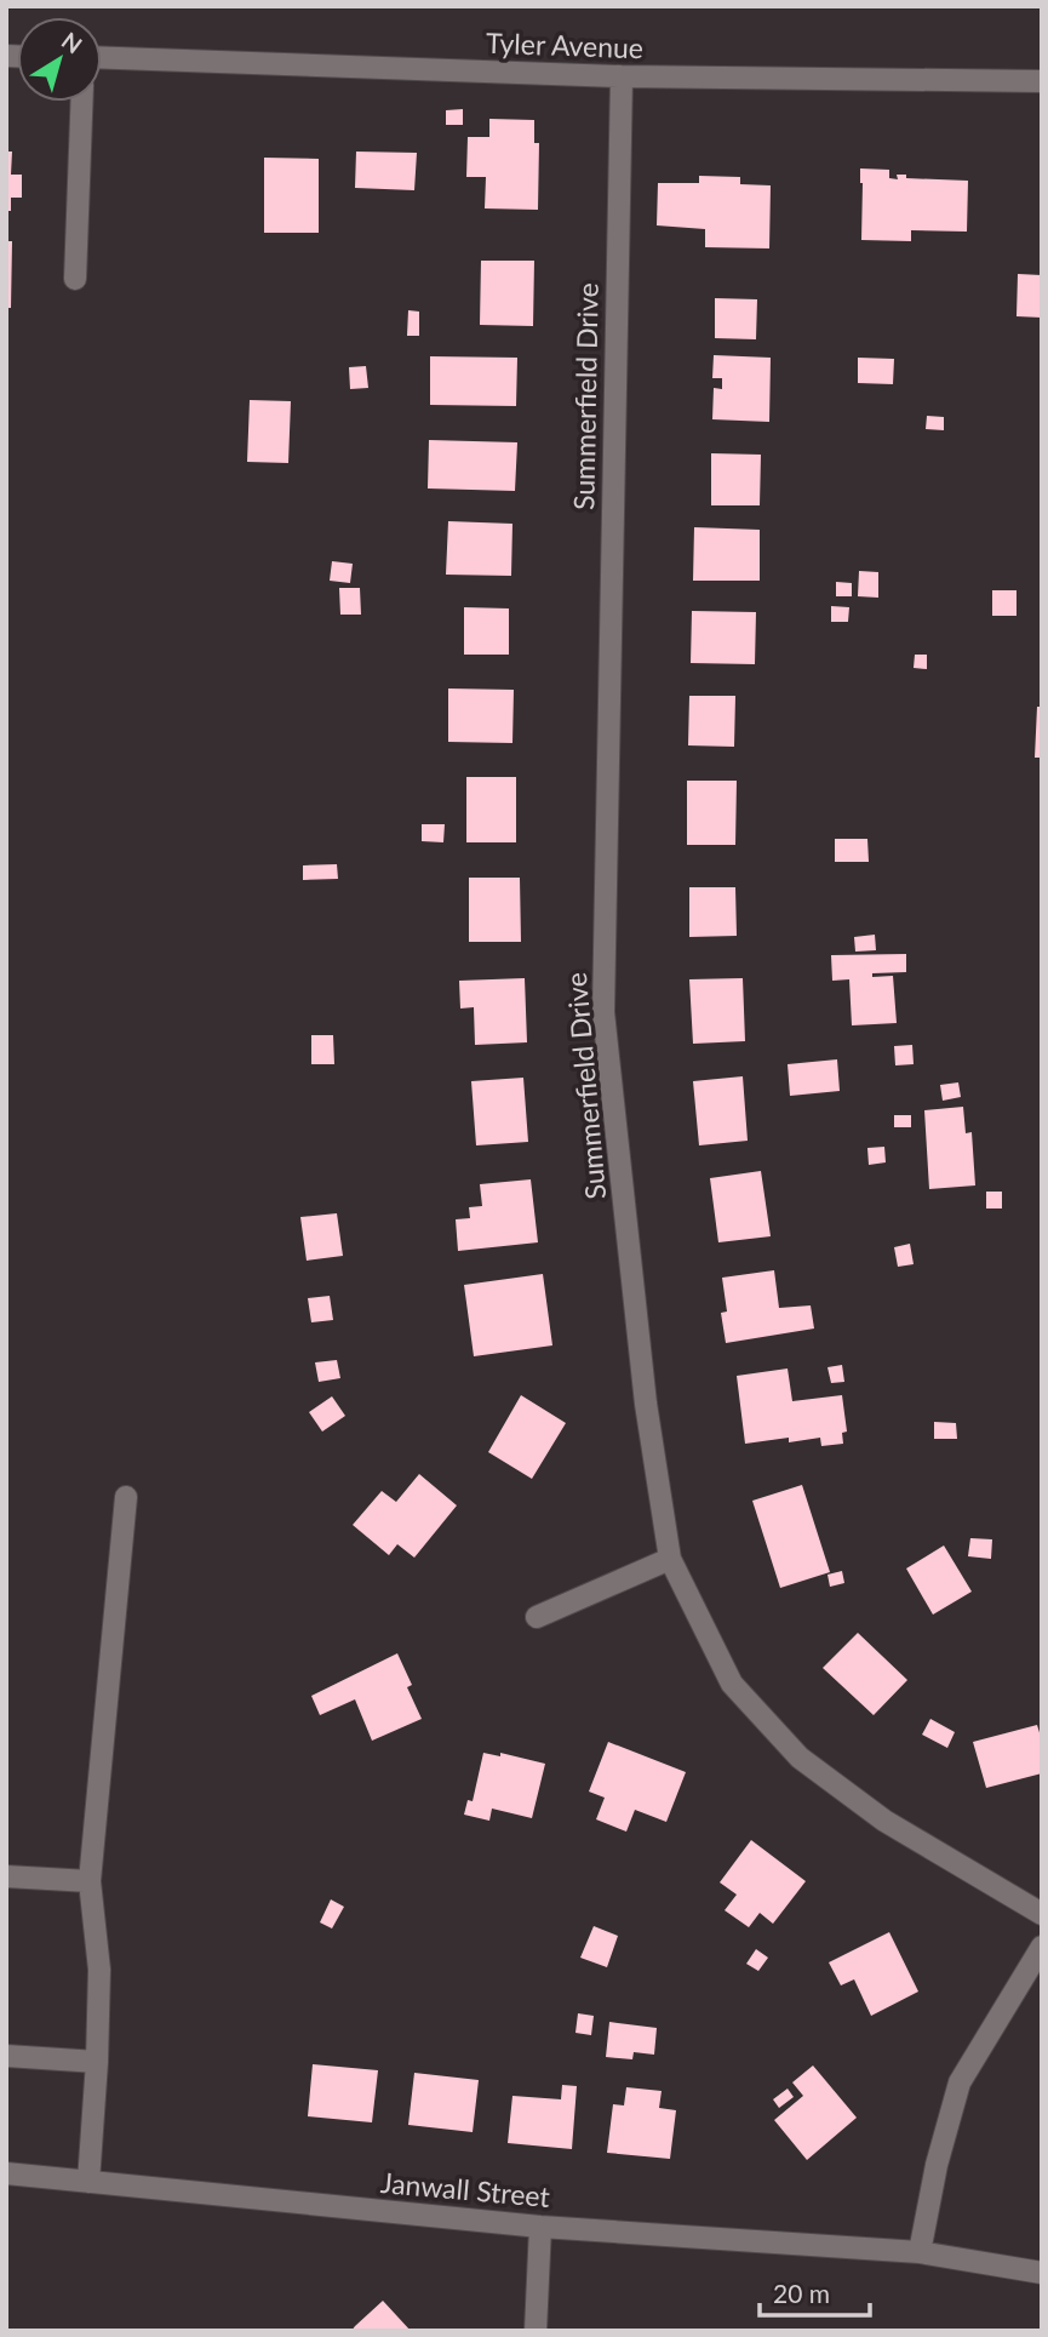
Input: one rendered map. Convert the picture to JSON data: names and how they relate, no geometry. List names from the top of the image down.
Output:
{
  "streets": {
    "street": ["Tyler Avenue", "Summerfield Drive", "Janwall Street"]
  },
  "crossings": [
    ["Tyler Avenue", "Summerfield Drive"]
  ],
  "scale_bar": "20 m",
  "north": "top right"
}
